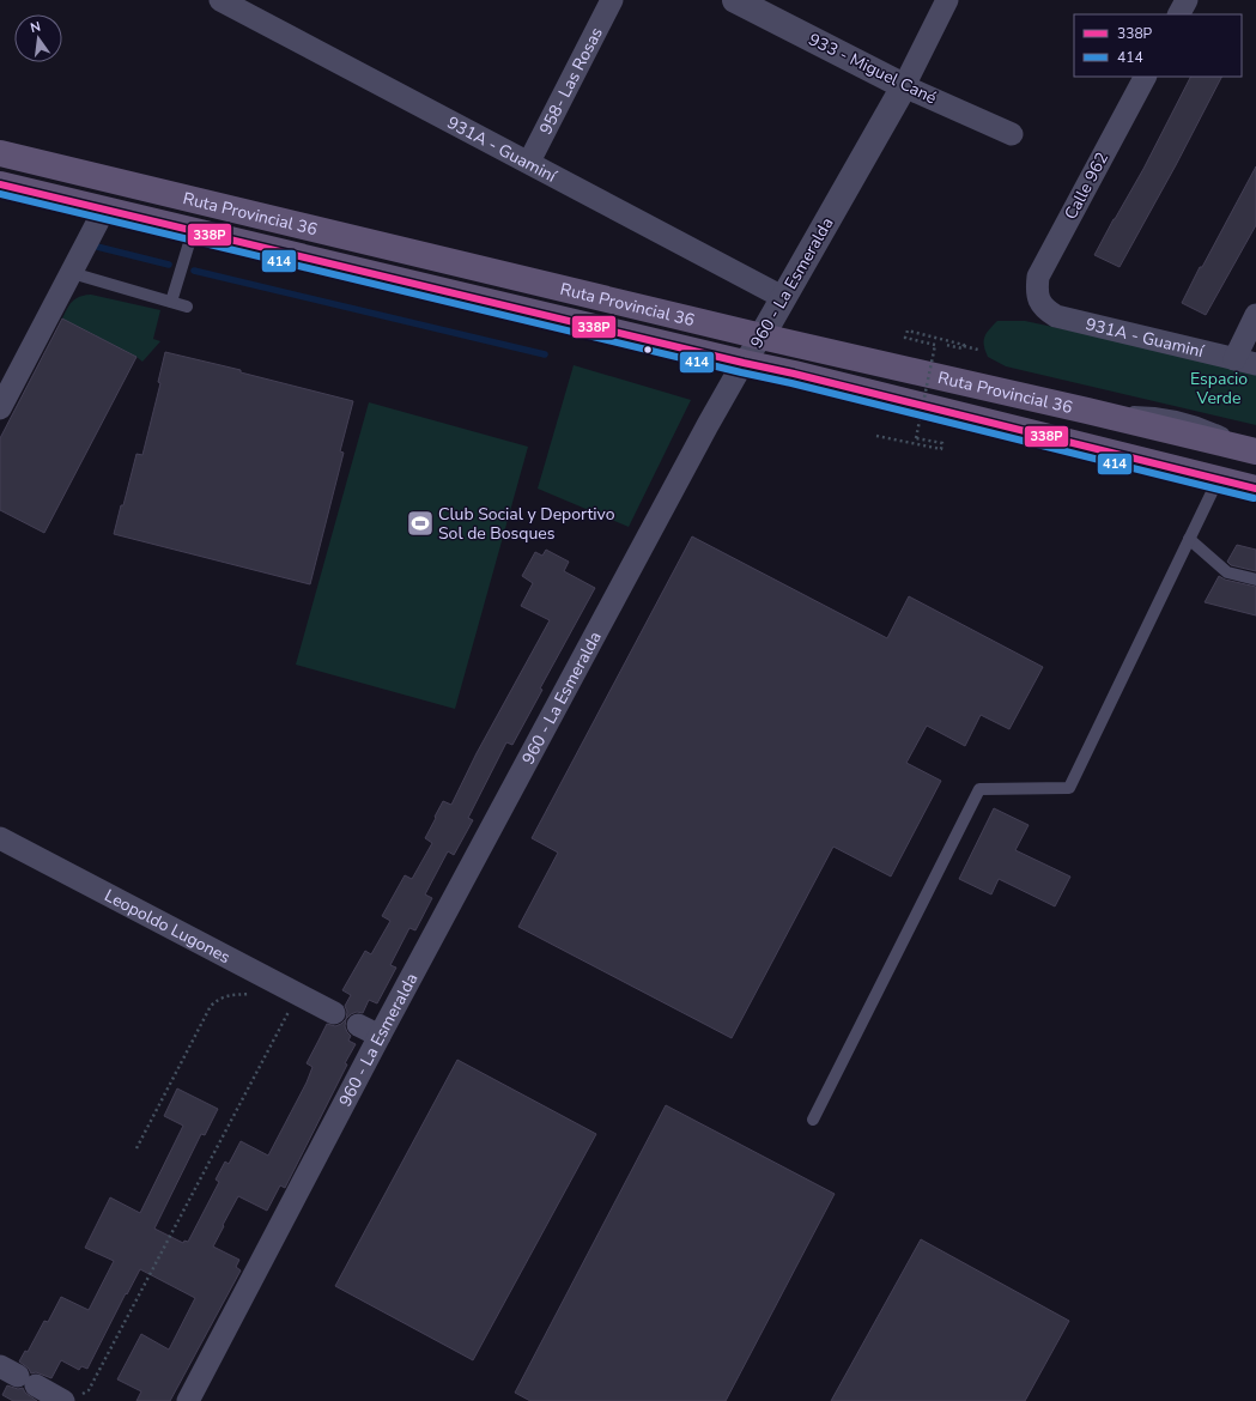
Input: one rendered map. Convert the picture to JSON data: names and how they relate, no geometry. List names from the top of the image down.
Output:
{
  "streets": {
    "main road": ["Ruta Provincial 36"],
    "street": [
      "933 - Miguel Cané",
      "958- Las Rosas",
      "931A - Guaminí",
      "Calle 962",
      "960 - La Esmeralda",
      "Leopoldo Lugones"
    ]
  },
  "crossings": [
    ["933 - Miguel Cané", "960 - La Esmeralda"],
    ["958- Las Rosas", "931A - Guaminí"],
    ["931A - Guaminí", "Calle 962"],
    ["931A - Guaminí", "960 - La Esmeralda"],
    ["Ruta Provincial 36", "960 - La Esmeralda"]
  ],
  "parks": ["Espacio Verde"],
  "places": {
    "sports": ["Club Social y Deportivo Sol de Bosques"]
  },
  "lines": ["transit line 338P", "transit line 414"],
  "legend": ["338P", "414"],
  "north": "top"
}
